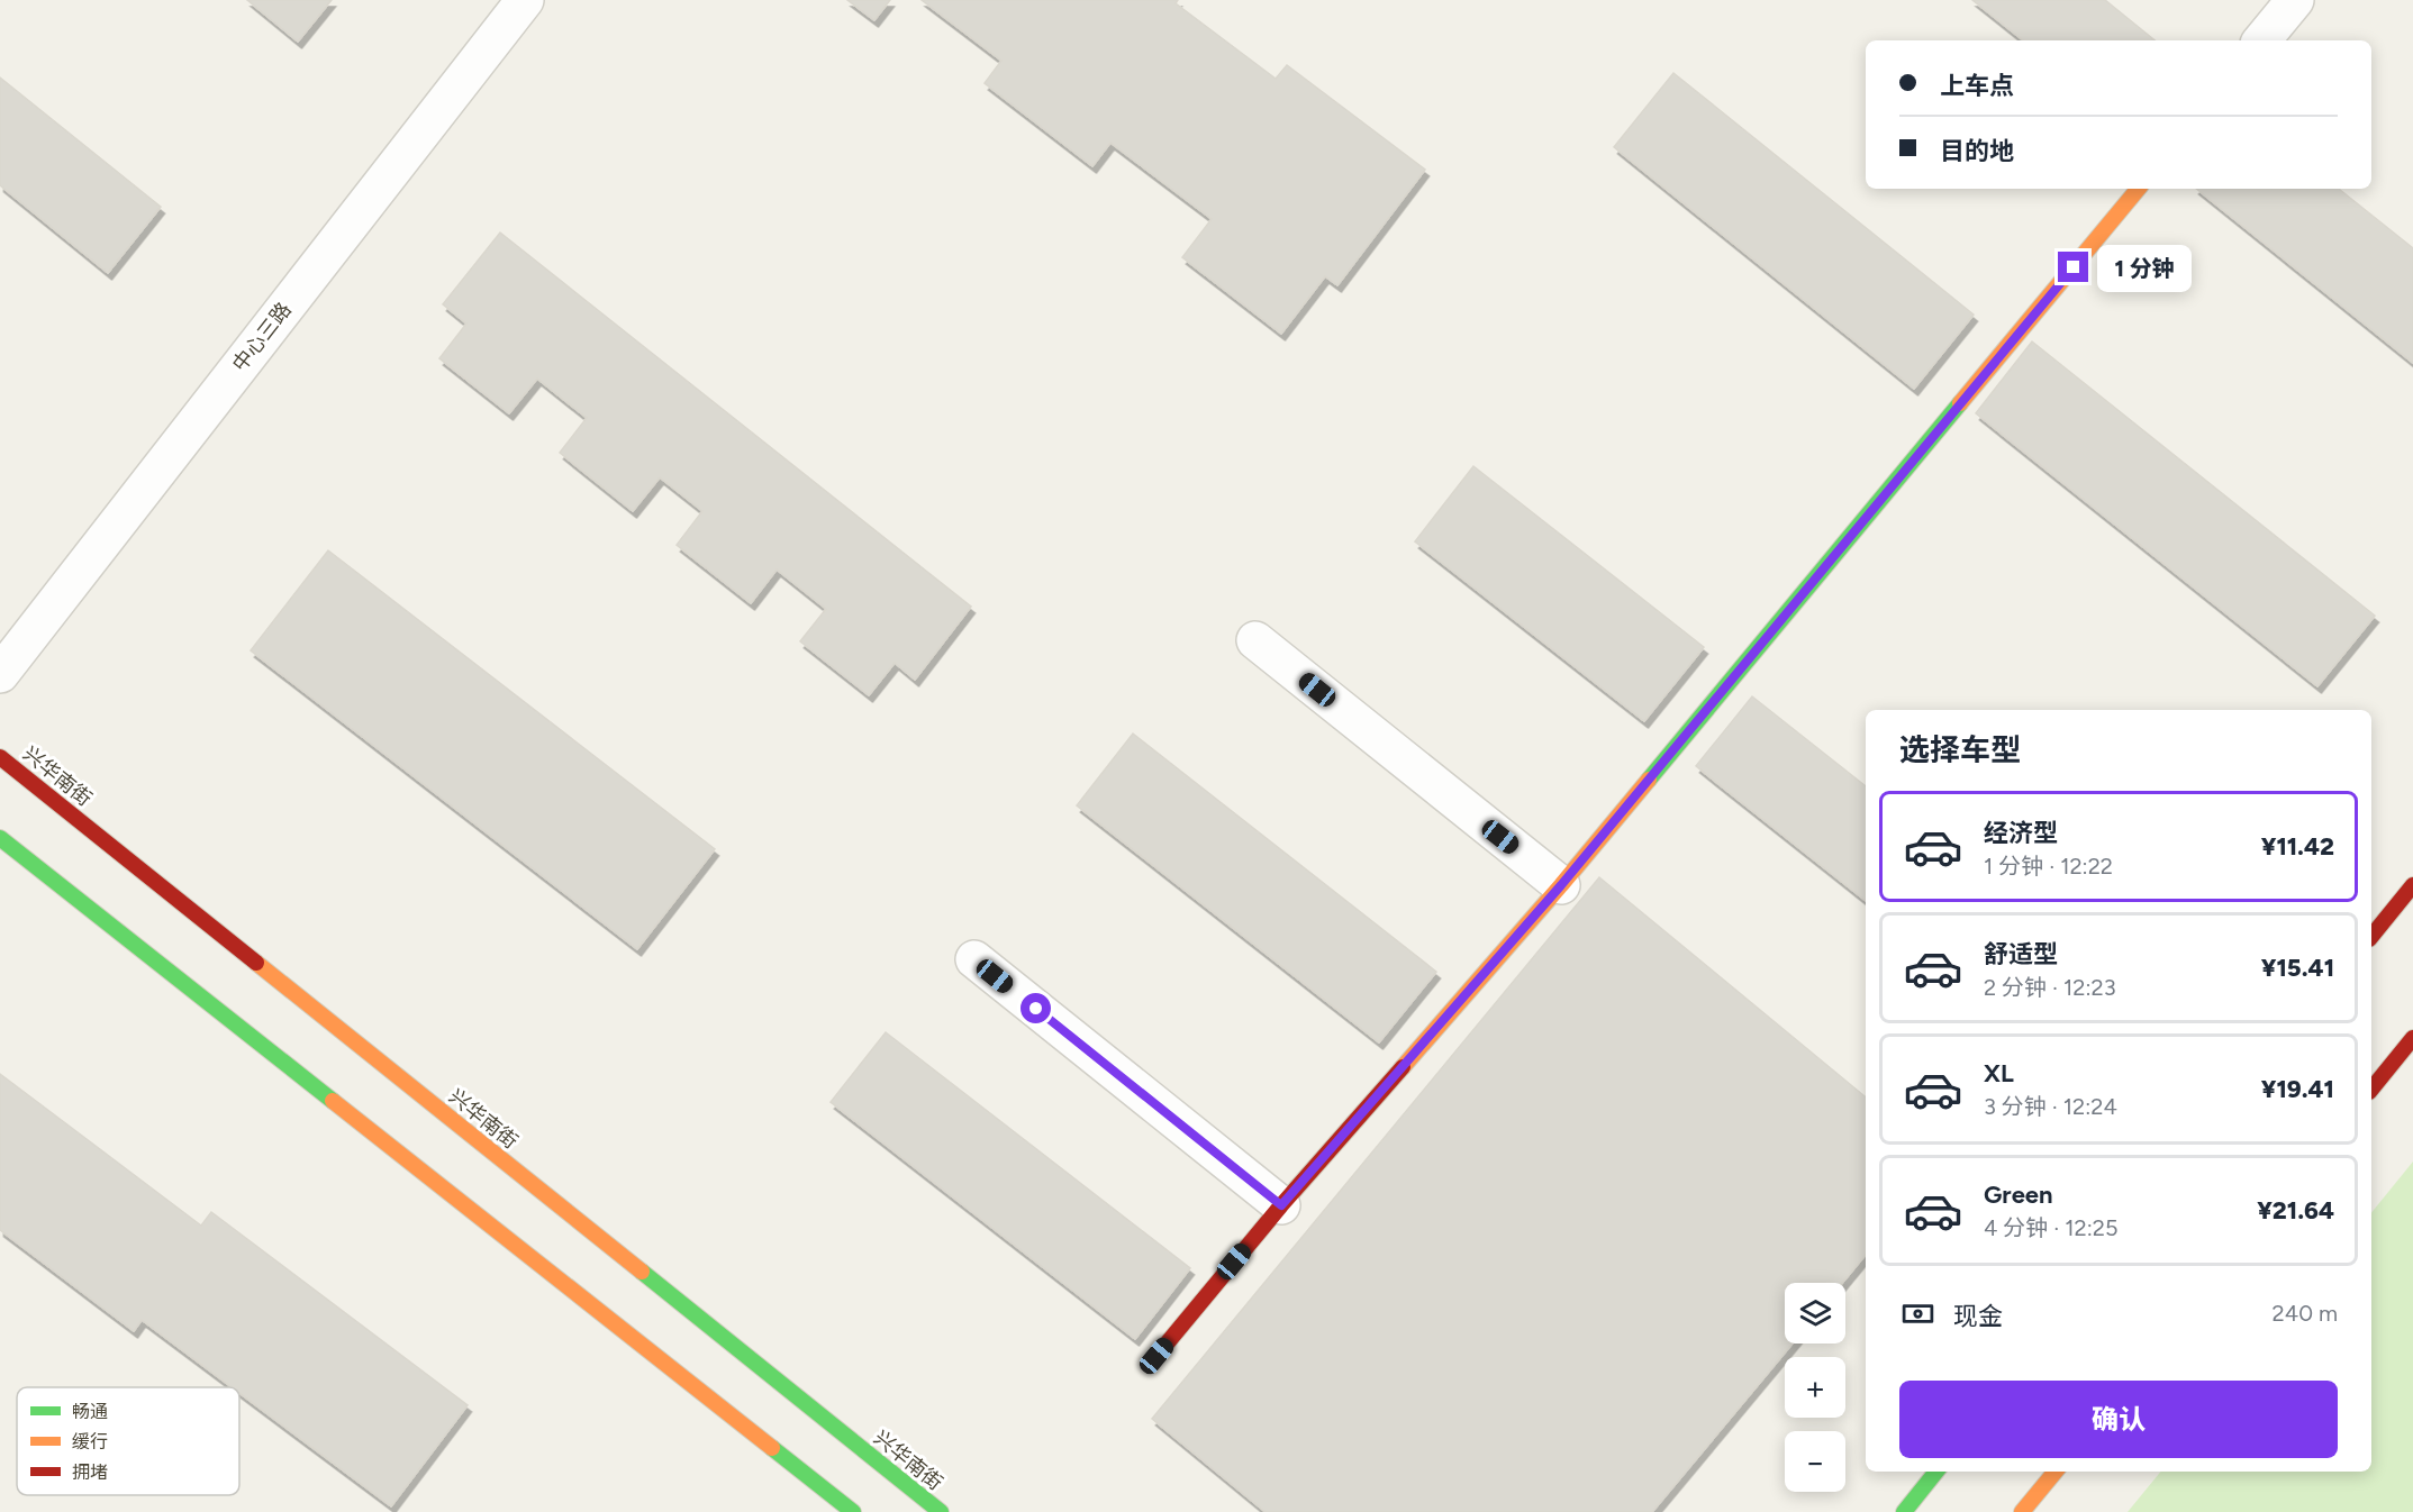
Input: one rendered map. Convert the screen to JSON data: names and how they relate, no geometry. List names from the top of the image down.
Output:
{
  "streets": {
    "main road": ["兴华南街"],
    "street": ["中心三路"]
  },
  "legend": ["畅通", "缓行", "拥堵"],
  "page": {
    "banner": ["上车点", "目的地"],
    "bubble": "1 分钟",
    "heading": "选择车型",
    "list": [
      {
        "name": "经济型",
        "note": "1 分钟 · 12:22",
        "value": "¥11.42"
      },
      {
        "name": "舒适型",
        "note": "2 分钟 · 12:23",
        "value": "¥15.41"
      },
      {
        "name": "XL",
        "note": "3 分钟 · 12:24",
        "value": "¥19.41"
      },
      {
        "name": "Green",
        "note": "4 分钟 · 12:25",
        "value": "¥21.64"
      }
    ],
    "pay": ["现金", "240 m"],
    "map_buttons": ["+", "−"],
    "buttons": "确认"
  }
}
